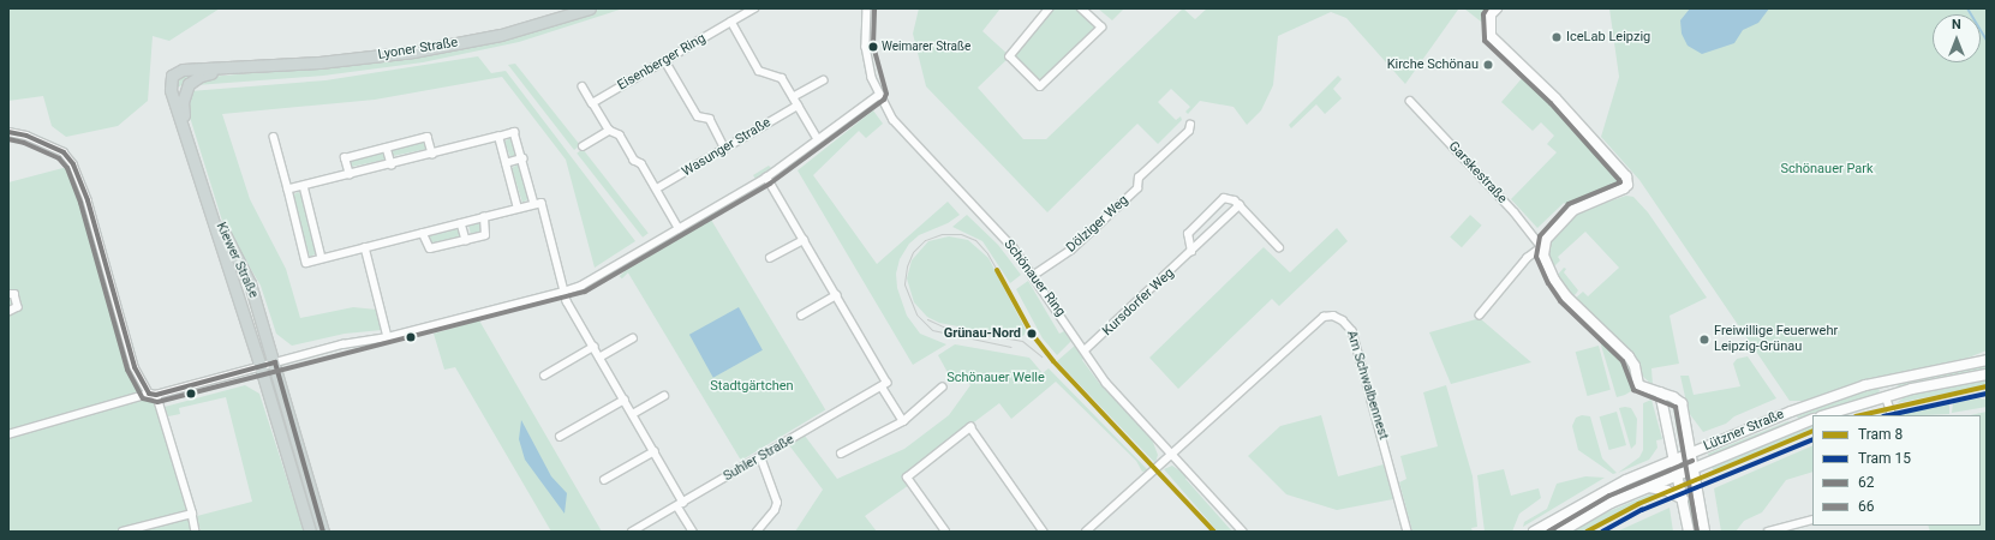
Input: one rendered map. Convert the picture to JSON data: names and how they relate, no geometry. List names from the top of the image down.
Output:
{
  "streets": {
    "main road": [
      "Lyoner Straße",
      "Garskestraße",
      "Kiewer Straße",
      "Lützner Straße"
    ],
    "street": [
      "Eisenberger Ring",
      "Wasunger Straße",
      "Dölziger Weg",
      "Schönauer Ring",
      "Kursdorfer Weg",
      "Am Schwalbennest",
      "Suhler Straße"
    ]
  },
  "crossings": [
    ["Lyoner Straße", "Kiewer Straße"],
    ["Garskestraße", "Lützner Straße"],
    ["Dölziger Weg", "Schönauer Ring"],
    ["Schönauer Ring", "Kursdorfer Weg"],
    ["Schönauer Ring", "Am Schwalbennest"]
  ],
  "parks": ["Schönauer Park", "Schönauer Welle", "Stadtgärtchen"],
  "places": [
    "IceLab Leipzig",
    "Weimarer Straße",
    "Kirche Schönau",
    "Grünau-Nord",
    "Freiwillige Feuerwehr Leipzig-Grünau"
  ],
  "lines": [
    "transit line 66",
    "transit line 62",
    "tram line 8",
    "tram line 15"
  ],
  "legend": [
    "Tram 8",
    "Tram 15",
    "62",
    "66"
  ],
  "north": "top"
}
